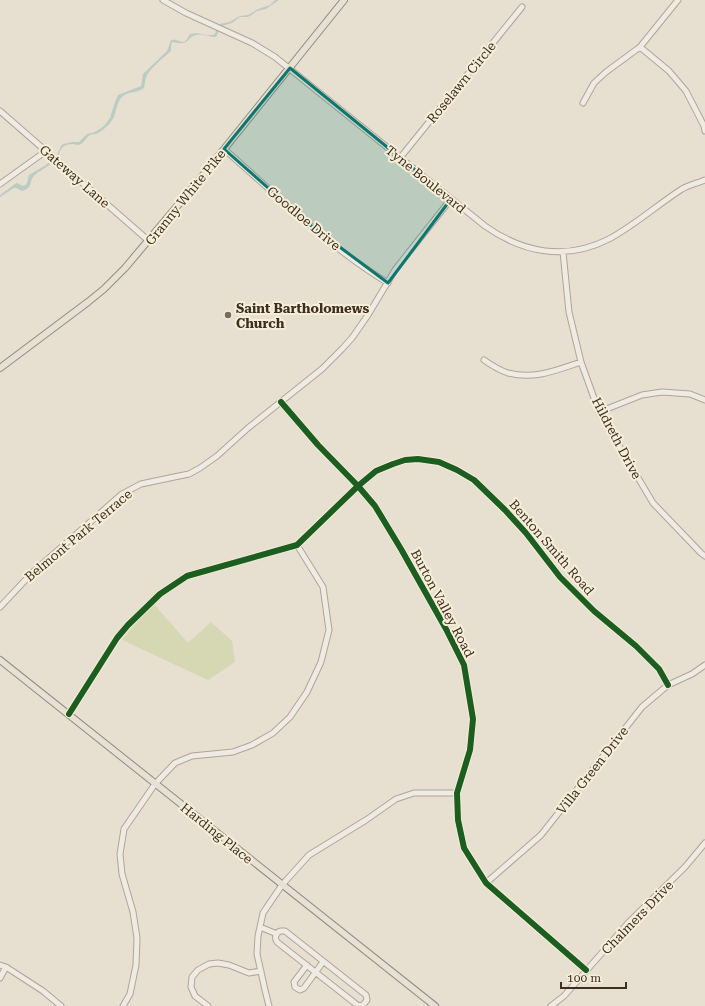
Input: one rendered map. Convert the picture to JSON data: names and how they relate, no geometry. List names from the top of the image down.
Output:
{
  "streets": {
    "main road": ["Granny White Pike", "Harding Place"],
    "street": [
      "Roselawn Circle",
      "Gateway Lane",
      "Tyne Boulevard",
      "Goodloe Drive",
      "Hildreth Drive",
      "Belmont Park Terrace",
      "Benton Smith Road",
      "Burton Valley Road",
      "Villa Green Drive",
      "Chalmers Drive"
    ]
  },
  "crossings": [
    ["Roselawn Circle", "Tyne Boulevard"],
    ["Gateway Lane", "Granny White Pike"],
    ["Tyne Boulevard", "Granny White Pike"],
    ["Tyne Boulevard", "Hildreth Drive"],
    ["Tyne Boulevard", "Belmont Park Terrace"],
    ["Granny White Pike", "Goodloe Drive"],
    ["Goodloe Drive", "Belmont Park Terrace"],
    ["Belmont Park Terrace", "Burton Valley Road"],
    ["Benton Smith Road", "Burton Valley Road"],
    ["Benton Smith Road", "Villa Green Drive"],
    ["Benton Smith Road", "Harding Place"],
    ["Burton Valley Road", "Villa Green Drive"],
    ["Burton Valley Road", "Chalmers Drive"]
  ],
  "places": ["Saint Bartholomews Church"],
  "scale_bar": "100 m"
}
